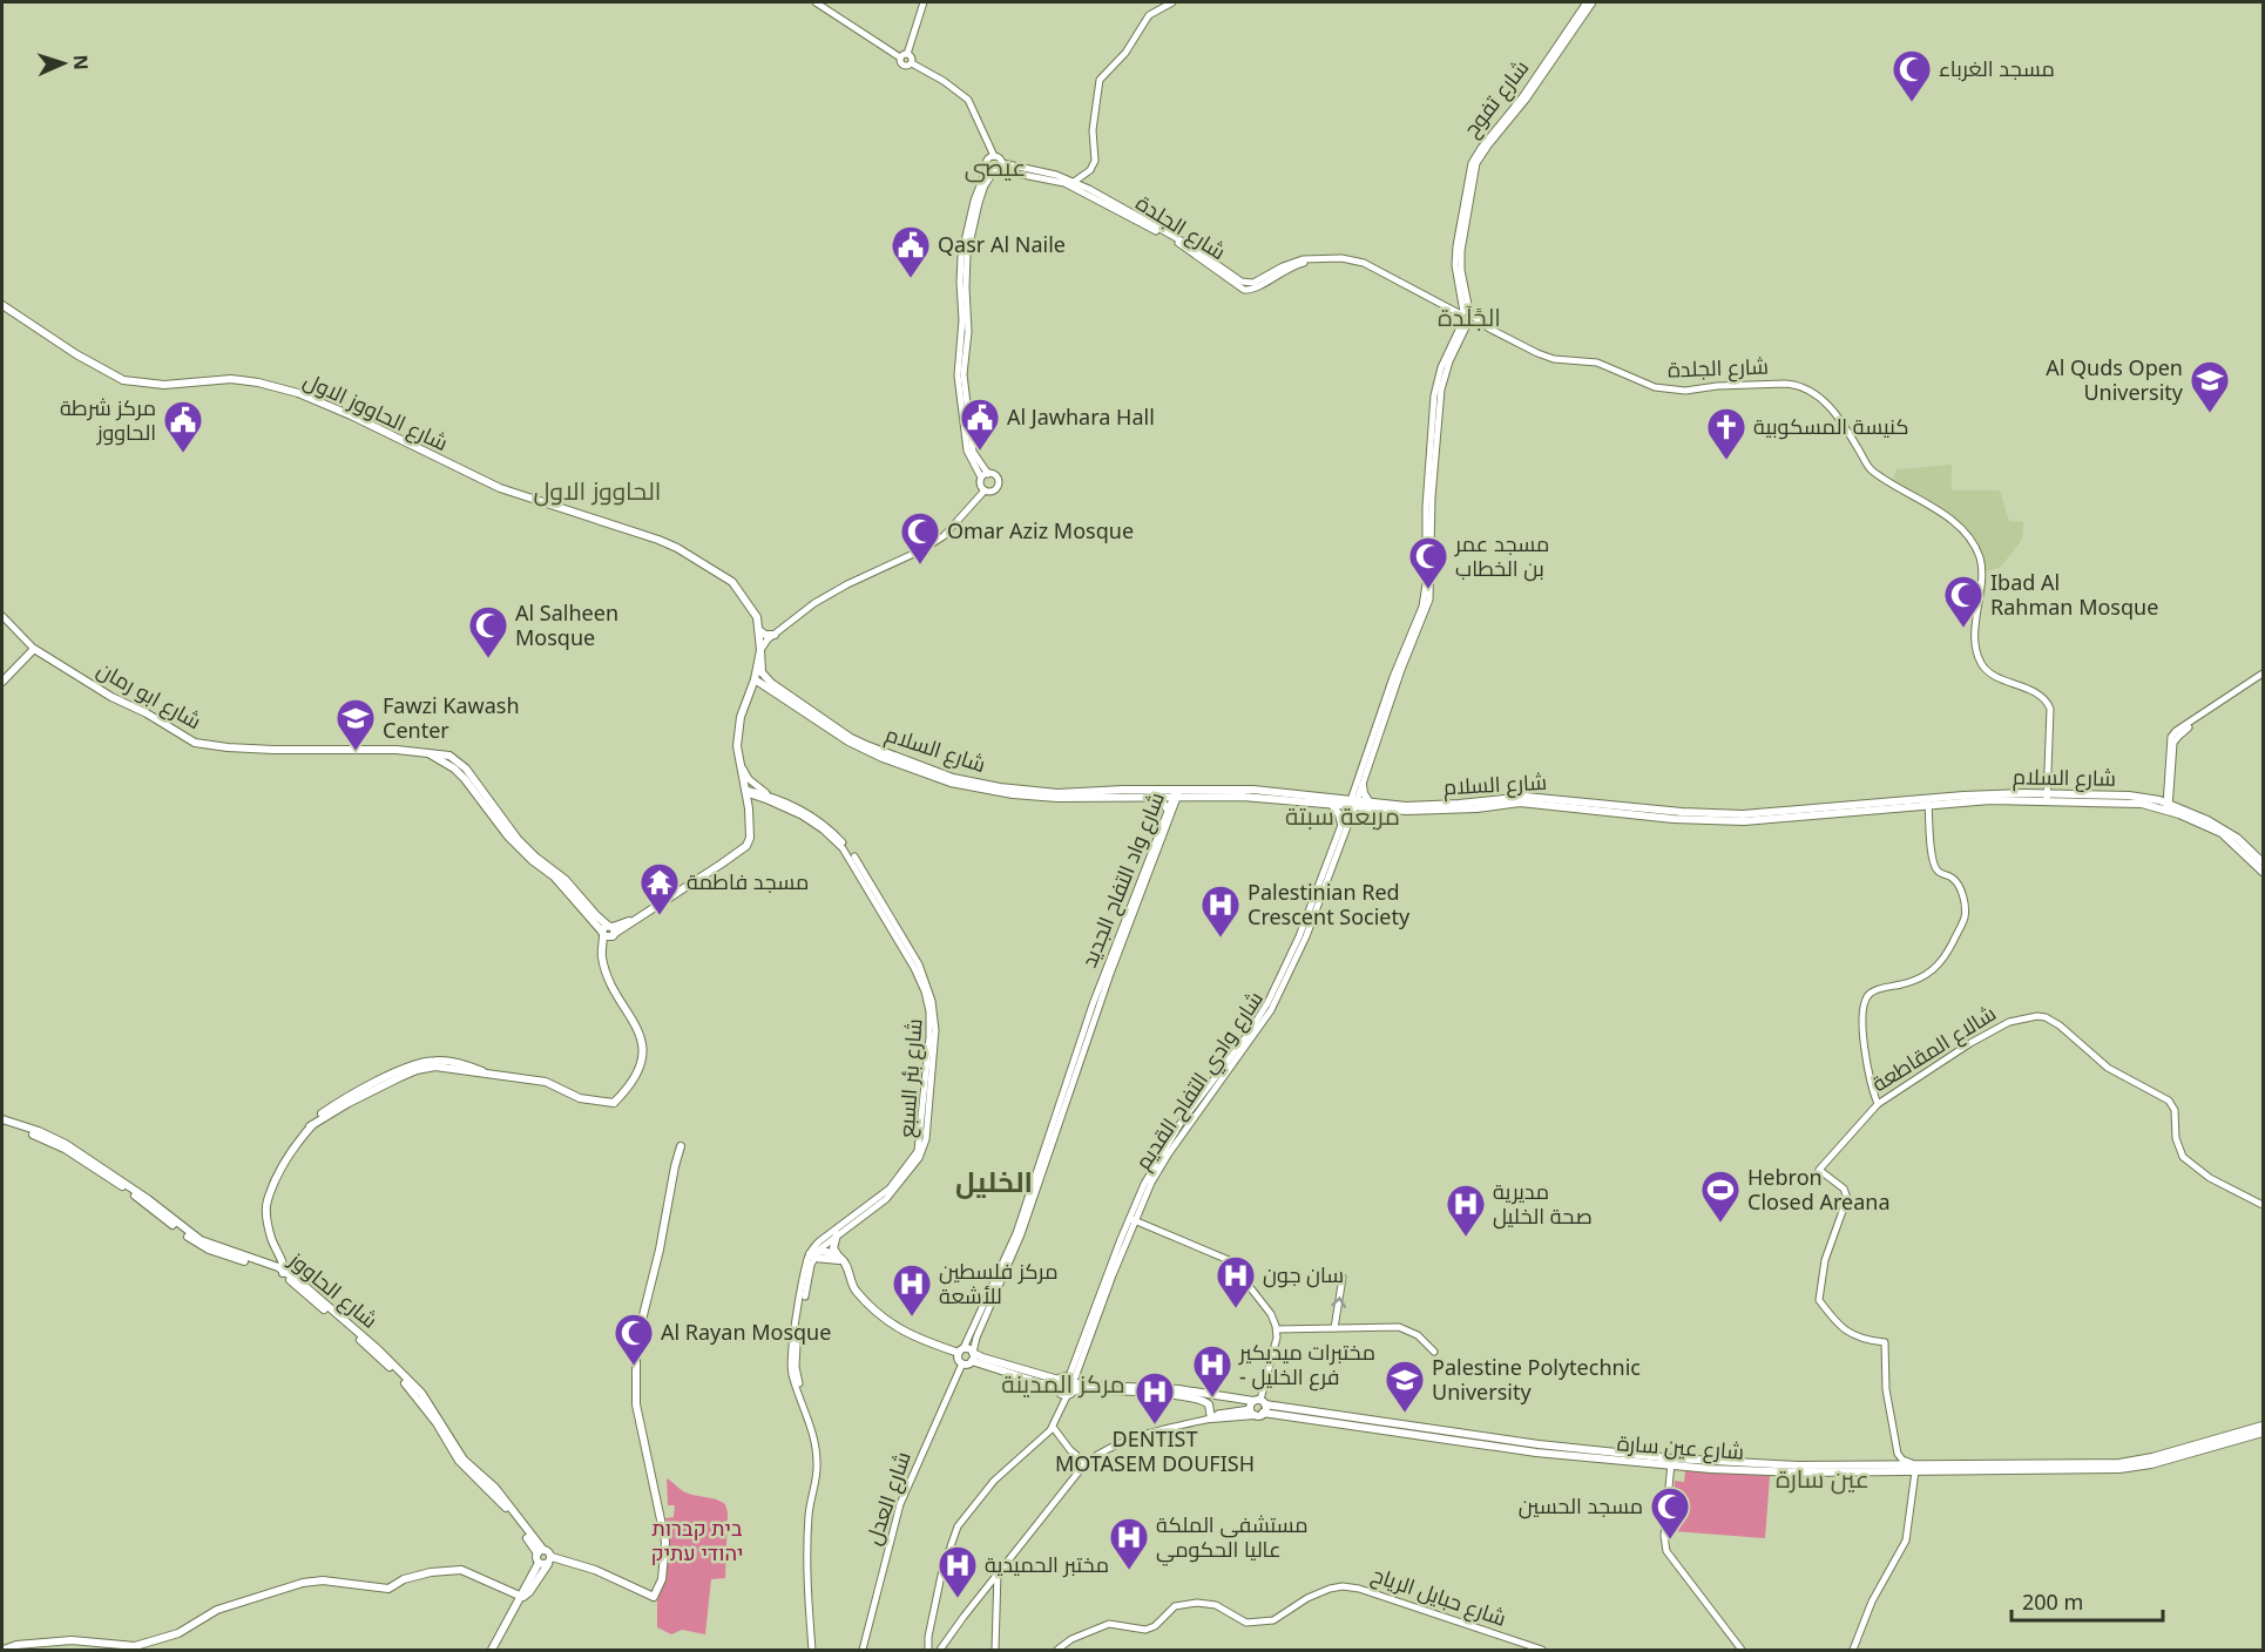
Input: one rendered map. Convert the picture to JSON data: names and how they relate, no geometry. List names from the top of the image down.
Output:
{
  "streets": {
    "main road": [
      "شارع الحاووز الاول",
      "شارع ابو رمان",
      "شارع السلام",
      "شارع الحاووز",
      "شارع عين سارة"
    ],
    "street": [
      "شارع تفوح",
      "شارع الجلدة",
      "شارع واد التفاح الجديد",
      "شالاع المقاطعة",
      "شارع بئر السبع",
      "شارع وادي التفاح القديم",
      "شارع العدل",
      "شارع حبايل الرياح"
    ]
  },
  "crossings": [
    ["شارع تفوح", "شارع الجلدة"],
    ["شارع الجلدة", "شارع السلام"],
    ["شارع السلام", "شارع واد التفاح الجديد"],
    ["شارع السلام", "شارع وادي التفاح القديم"],
    ["شالاع المقاطعة", "شارع عين سارة"]
  ],
  "districts": [
    "عيصى",
    "الجًلَدة",
    "الحاووز الاول",
    "مربعة سبتة",
    "الخليل",
    "مركز المدينة",
    "عين سارة"
  ],
  "parks": ["בית קברות יהודי עתיק"],
  "places": {
    "mosque": [
      "مسجد الغرباء",
      "Omar Aziz Mosque",
      "مسجد عمر بن الخطاب",
      "Ibad Al Rahman Mosque",
      "Al Salheen Mosque",
      "Al Rayan Mosque",
      "مسجد الحسين"
    ],
    "public building": ["Qasr Al Naile", "Al Jawhara Hall", "مركز شرطة الحاووز"],
    "school or university": ["Al Quds Open University", "Fawzi Kawash Center", "Palestine Polytechnic University"],
    "church": ["كنيسة المسكوبية"],
    "temple": ["مسجد فاطمة"],
    "hospital": [
      "Palestinian Red Crescent Society",
      "مديرية صحة الخليل",
      "سان جون",
      "مركز فلسطين للأشعة",
      "مختبرات ميديكير - فرع الخليل",
      "DENTIST MOTASEM DOUFISH",
      "مستشفى الملكة عاليا الحكومي",
      "مختبر الحميدية"
    ],
    "sports": ["Hebron Closed Areana"]
  },
  "scale_bar": "200 m",
  "north": "right"
}
